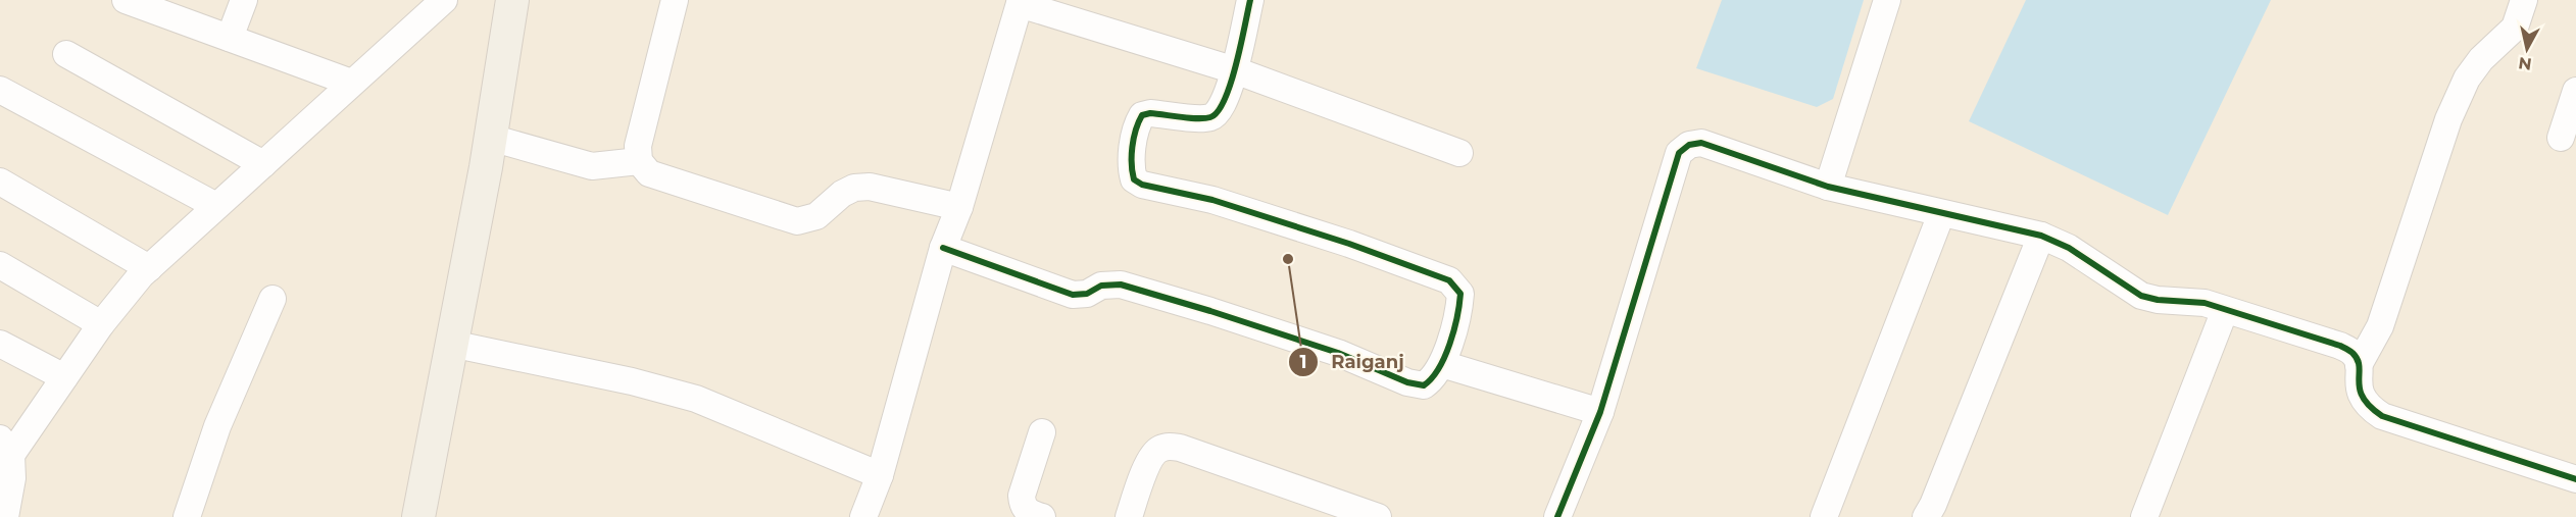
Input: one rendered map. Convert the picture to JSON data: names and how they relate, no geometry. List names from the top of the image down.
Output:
{
  "places": ["Raiganj"],
  "north": "bottom"
}
